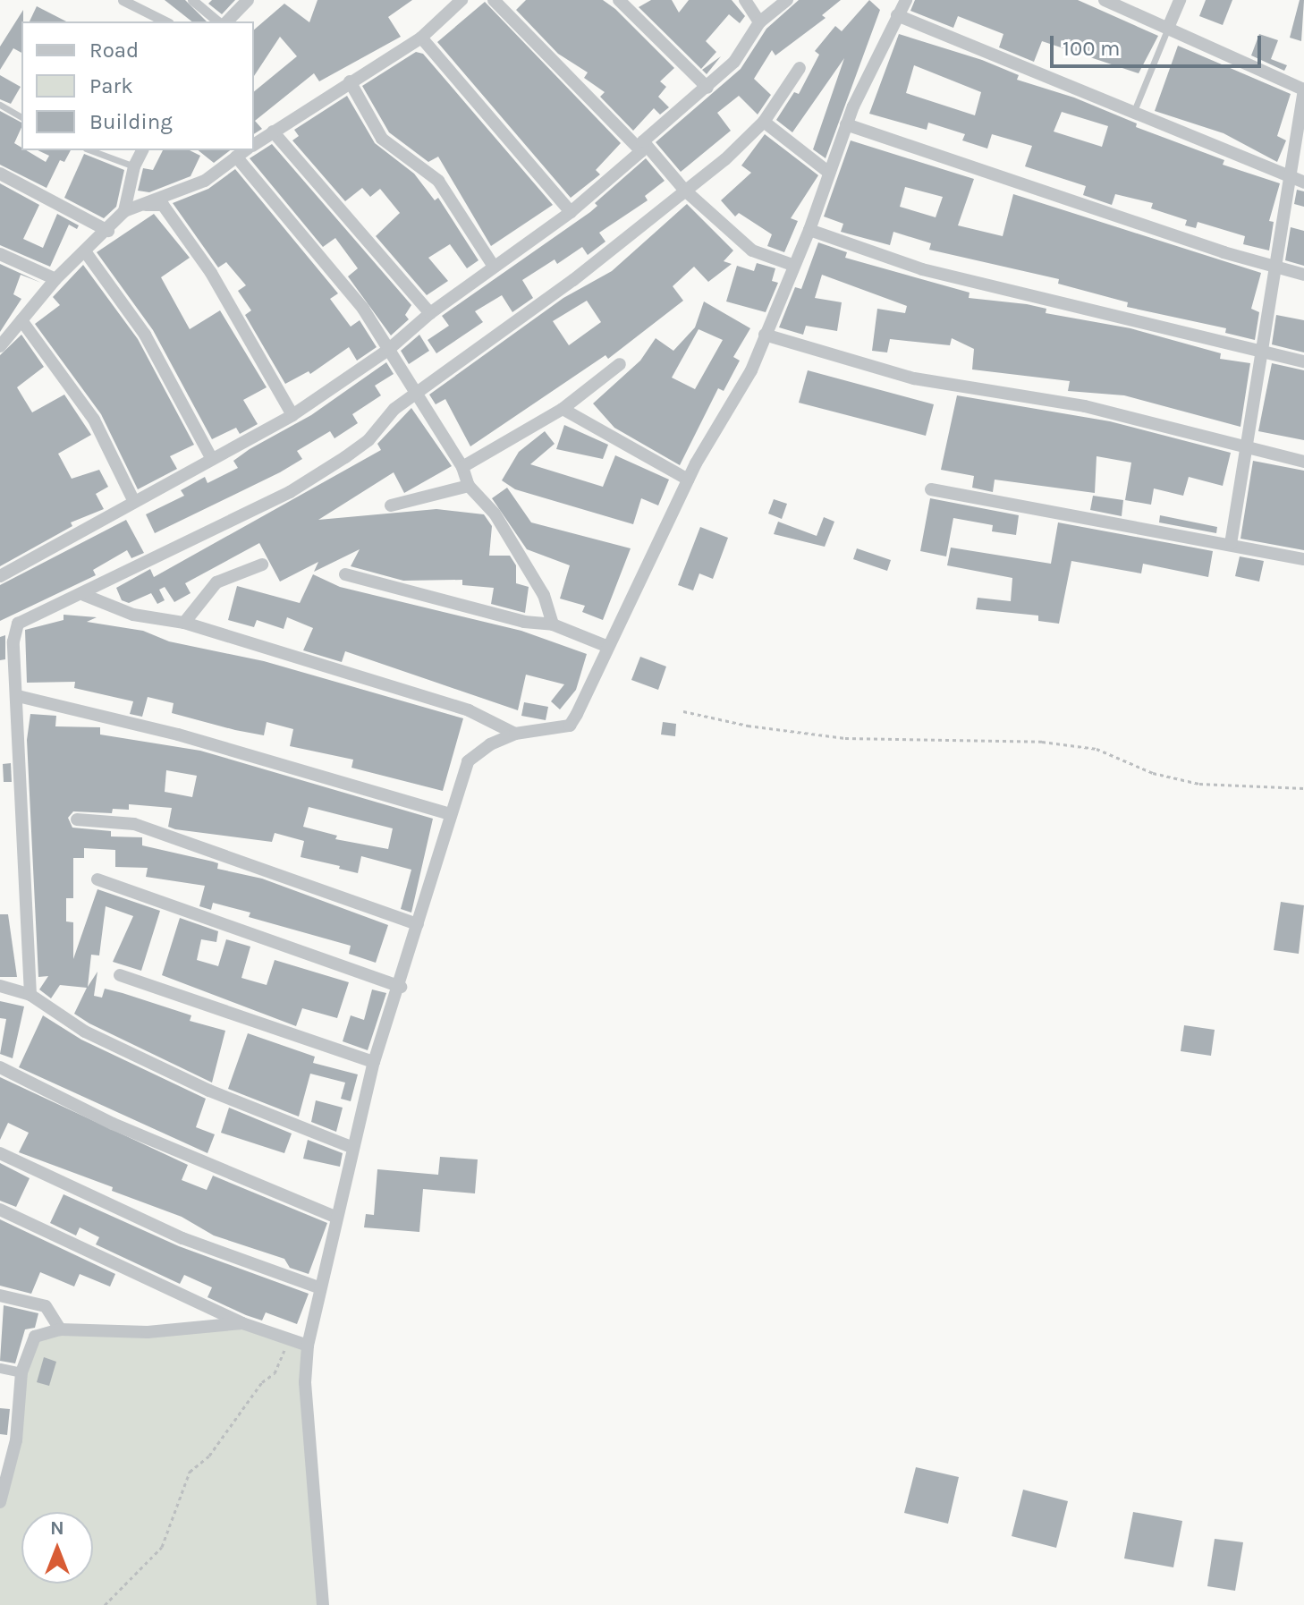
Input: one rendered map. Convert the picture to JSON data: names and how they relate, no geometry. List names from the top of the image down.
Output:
{
  "legend": ["Road", "Park", "Building"],
  "scale_bar": "100 m",
  "north": "top"
}
